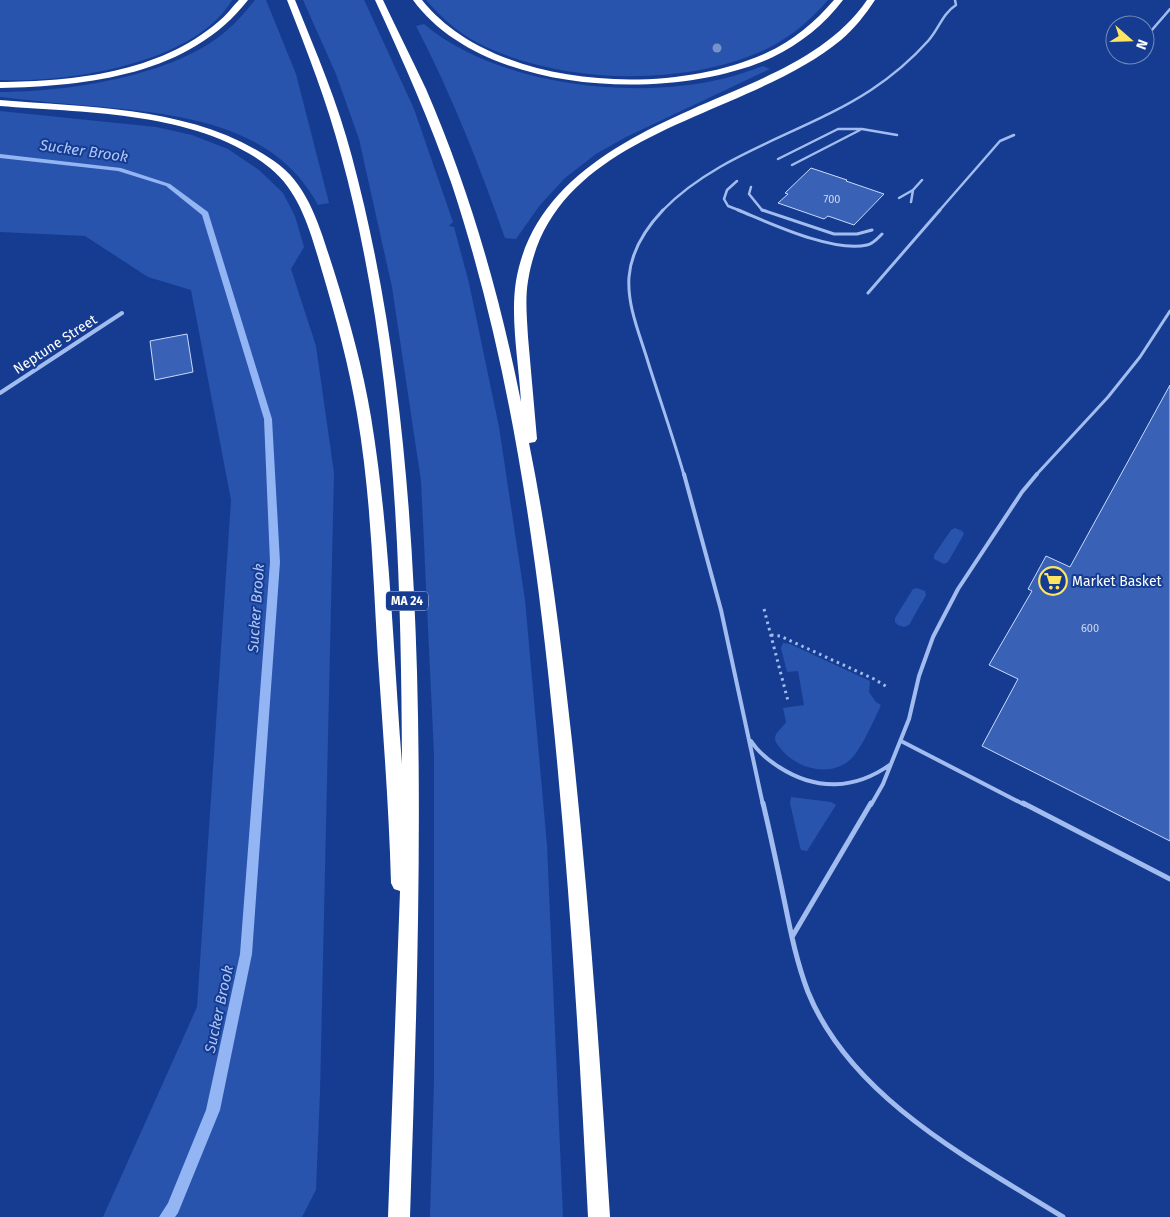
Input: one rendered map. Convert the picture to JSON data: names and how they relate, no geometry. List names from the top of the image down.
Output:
{
  "streets": {
    "highway": ["MA 24"],
    "street": ["Neptune Street"]
  },
  "water": ["Sucker Brook"],
  "places": {
    "supermarket": ["Market Basket"]
  },
  "house_numbers": ["700", "600"],
  "north": "right"
}
